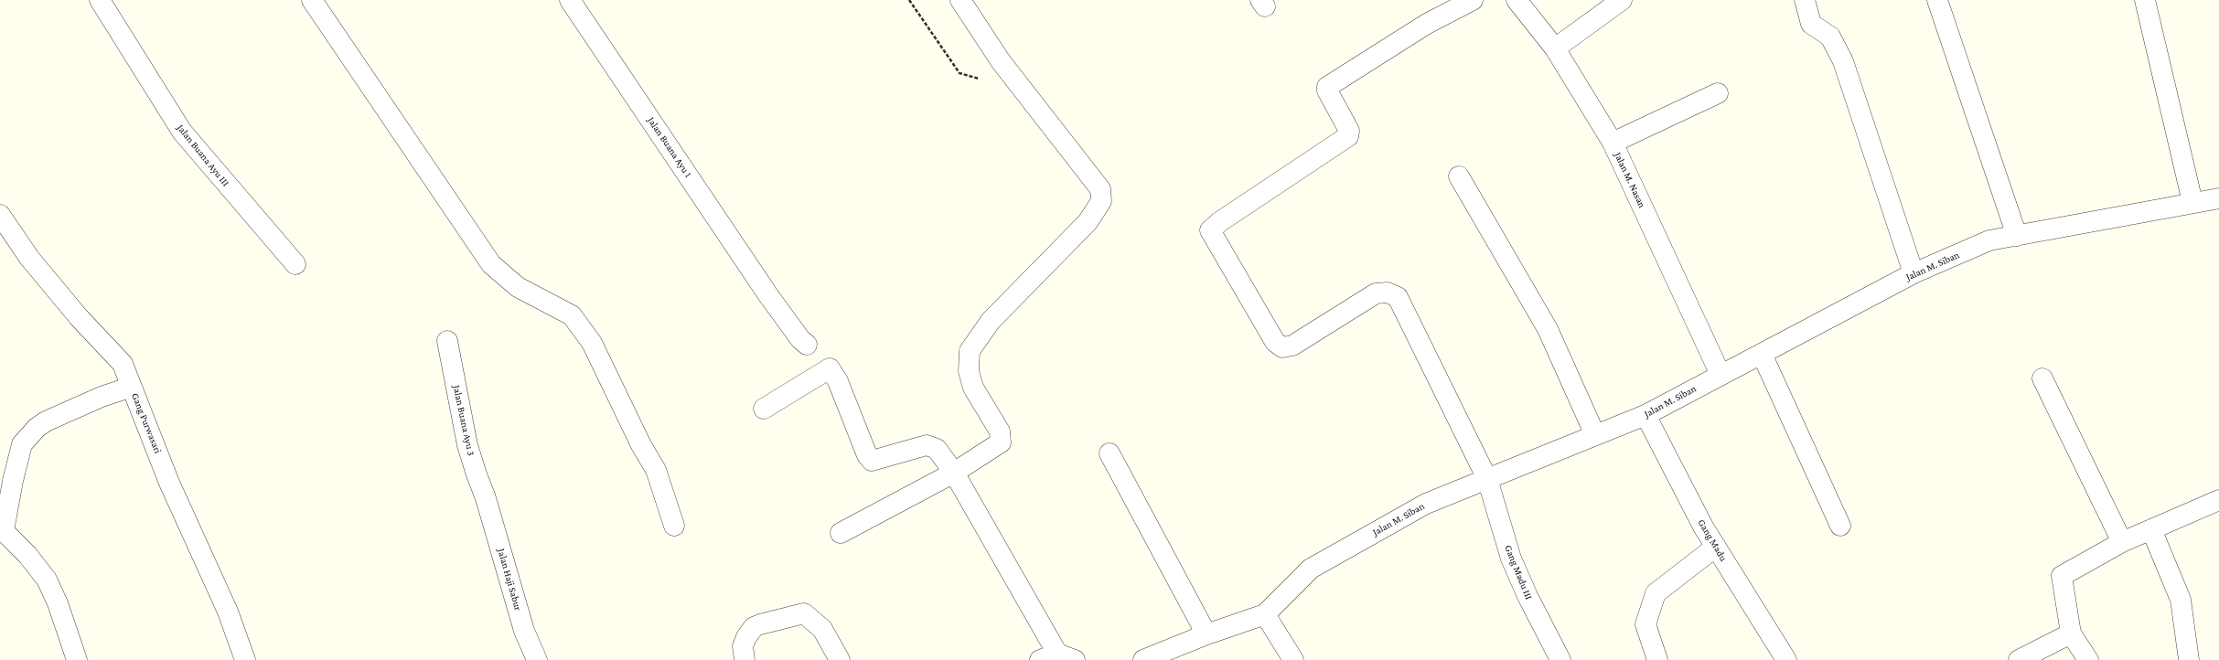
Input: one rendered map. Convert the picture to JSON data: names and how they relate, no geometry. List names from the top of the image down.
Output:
{
  "streets": {
    "street": [
      "Jalan Buana Ayu 1",
      "Jalan Buana Ayu III",
      "Jalan M. Nasan",
      "Jalan M. Siban",
      "Jalan Buana Ayu 3",
      "Gang Purwasari",
      "Gang Madu",
      "Gang Madu III",
      "Jalan Haji Sabur"
    ]
  },
  "crossings": [
    ["Jalan M. Nasan", "Jalan M. Siban"],
    ["Jalan M. Siban", "Gang Madu"],
    ["Jalan M. Siban", "Gang Madu III"],
    ["Jalan Buana Ayu 3", "Jalan Haji Sabur"]
  ]
}
